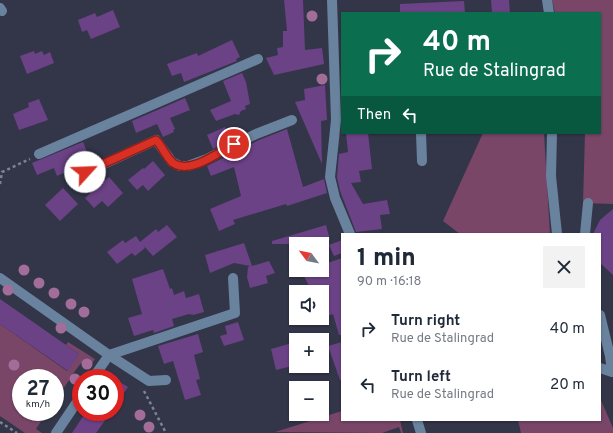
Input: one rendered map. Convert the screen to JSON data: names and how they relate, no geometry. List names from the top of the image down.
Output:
{
  "north": "top left",
  "page": {
    "turn": ["40 m", "Rue de Stalingrad"],
    "then": "Then",
    "heading": ["1 min", "90 m · 16:18"],
    "map_buttons": ["+", "−"],
    "list": [
      {
        "name": "Turn right",
        "note": "Rue de Stalingrad",
        "value": "40 m"
      },
      {
        "name": "Turn left",
        "note": "Rue de Stalingrad",
        "value": "20 m"
      }
    ],
    "speed": "27 km/h",
    "limit": "30"
  }
}
